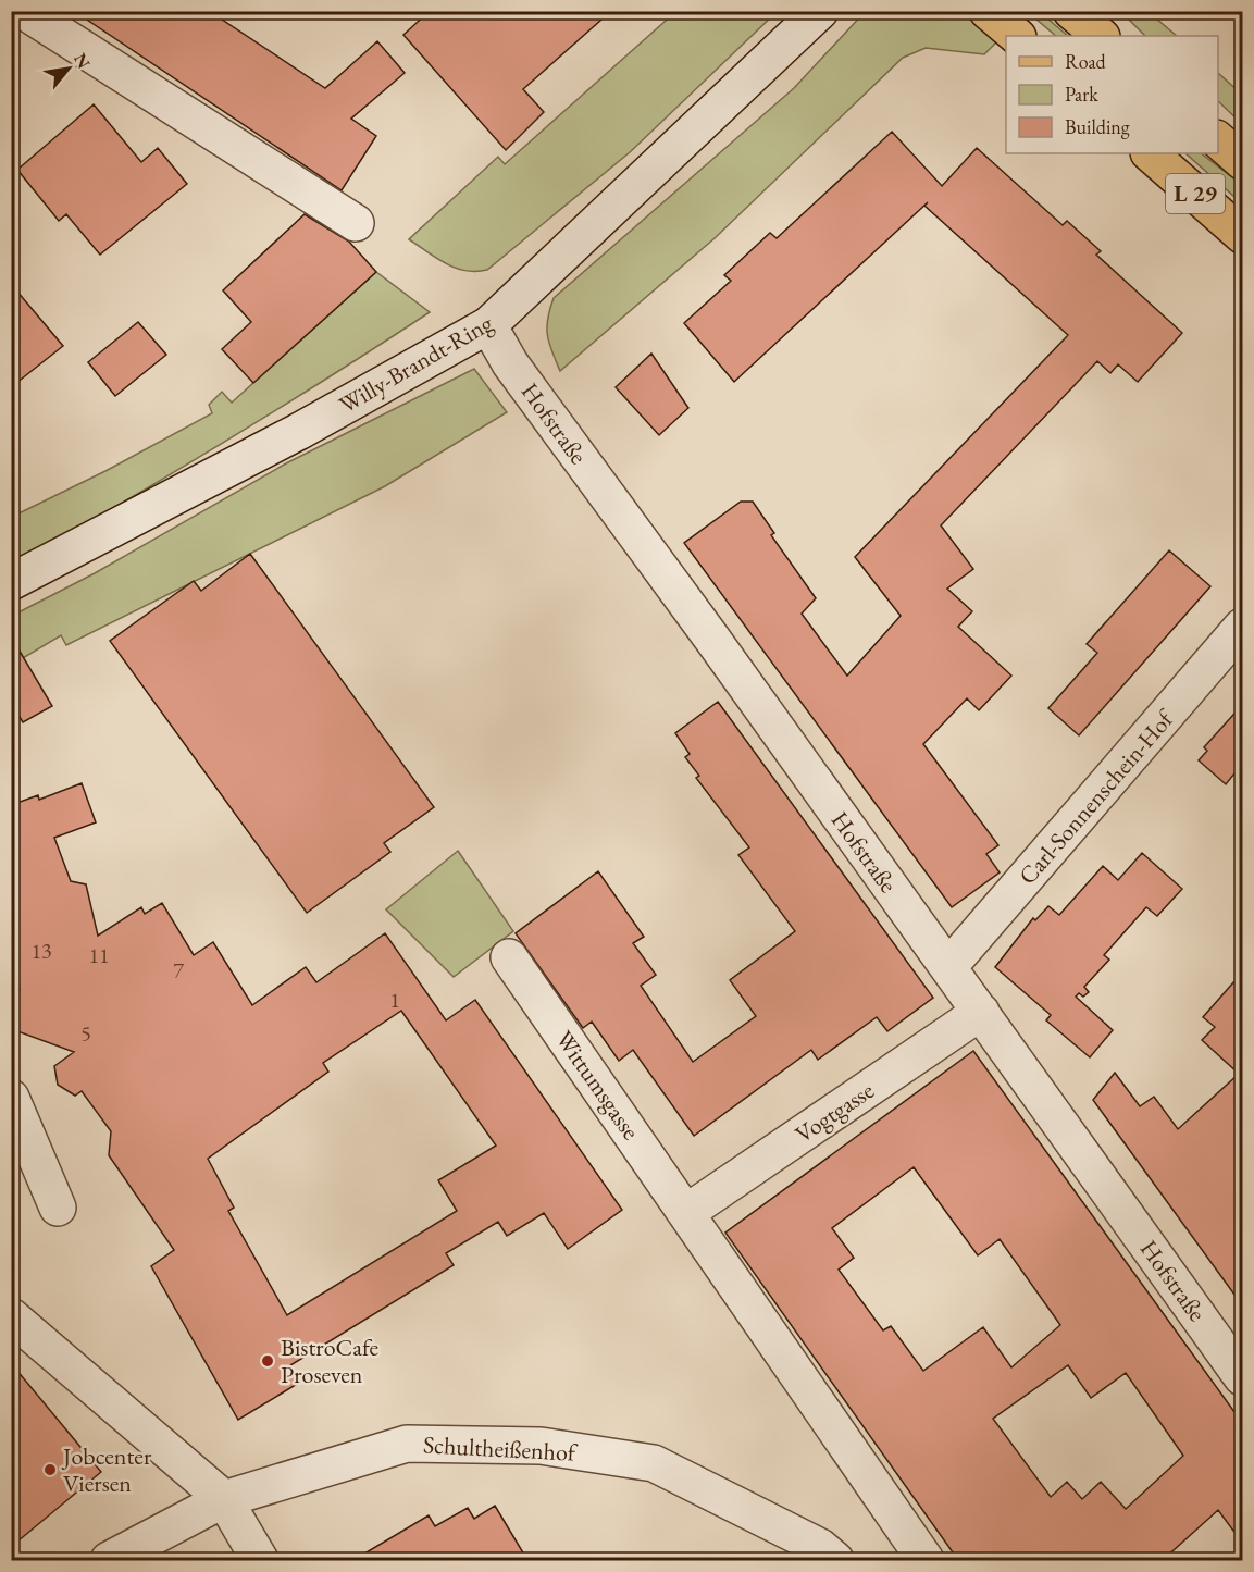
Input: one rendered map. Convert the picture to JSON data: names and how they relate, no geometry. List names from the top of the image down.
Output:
{
  "streets": {
    "main road": ["L 29"],
    "street": [
      "Willy-Brandt-Ring",
      "Hofstraße",
      "Carl-Sonnenschein-Hof",
      "Wittumsgasse",
      "Vogtgasse",
      "Schultheißenhof"
    ]
  },
  "crossings": [
    ["Willy-Brandt-Ring", "Hofstraße"],
    ["Hofstraße", "Carl-Sonnenschein-Hof"],
    ["Hofstraße", "Vogtgasse"],
    ["Wittumsgasse", "Vogtgasse"]
  ],
  "places": ["BistroCafe Proseven", "Jobcenter Viersen"],
  "house_numbers": [
    "13",
    "11",
    "7",
    "1",
    "5"
  ],
  "legend": ["Road", "Park", "Building"],
  "north": "top right"
}
